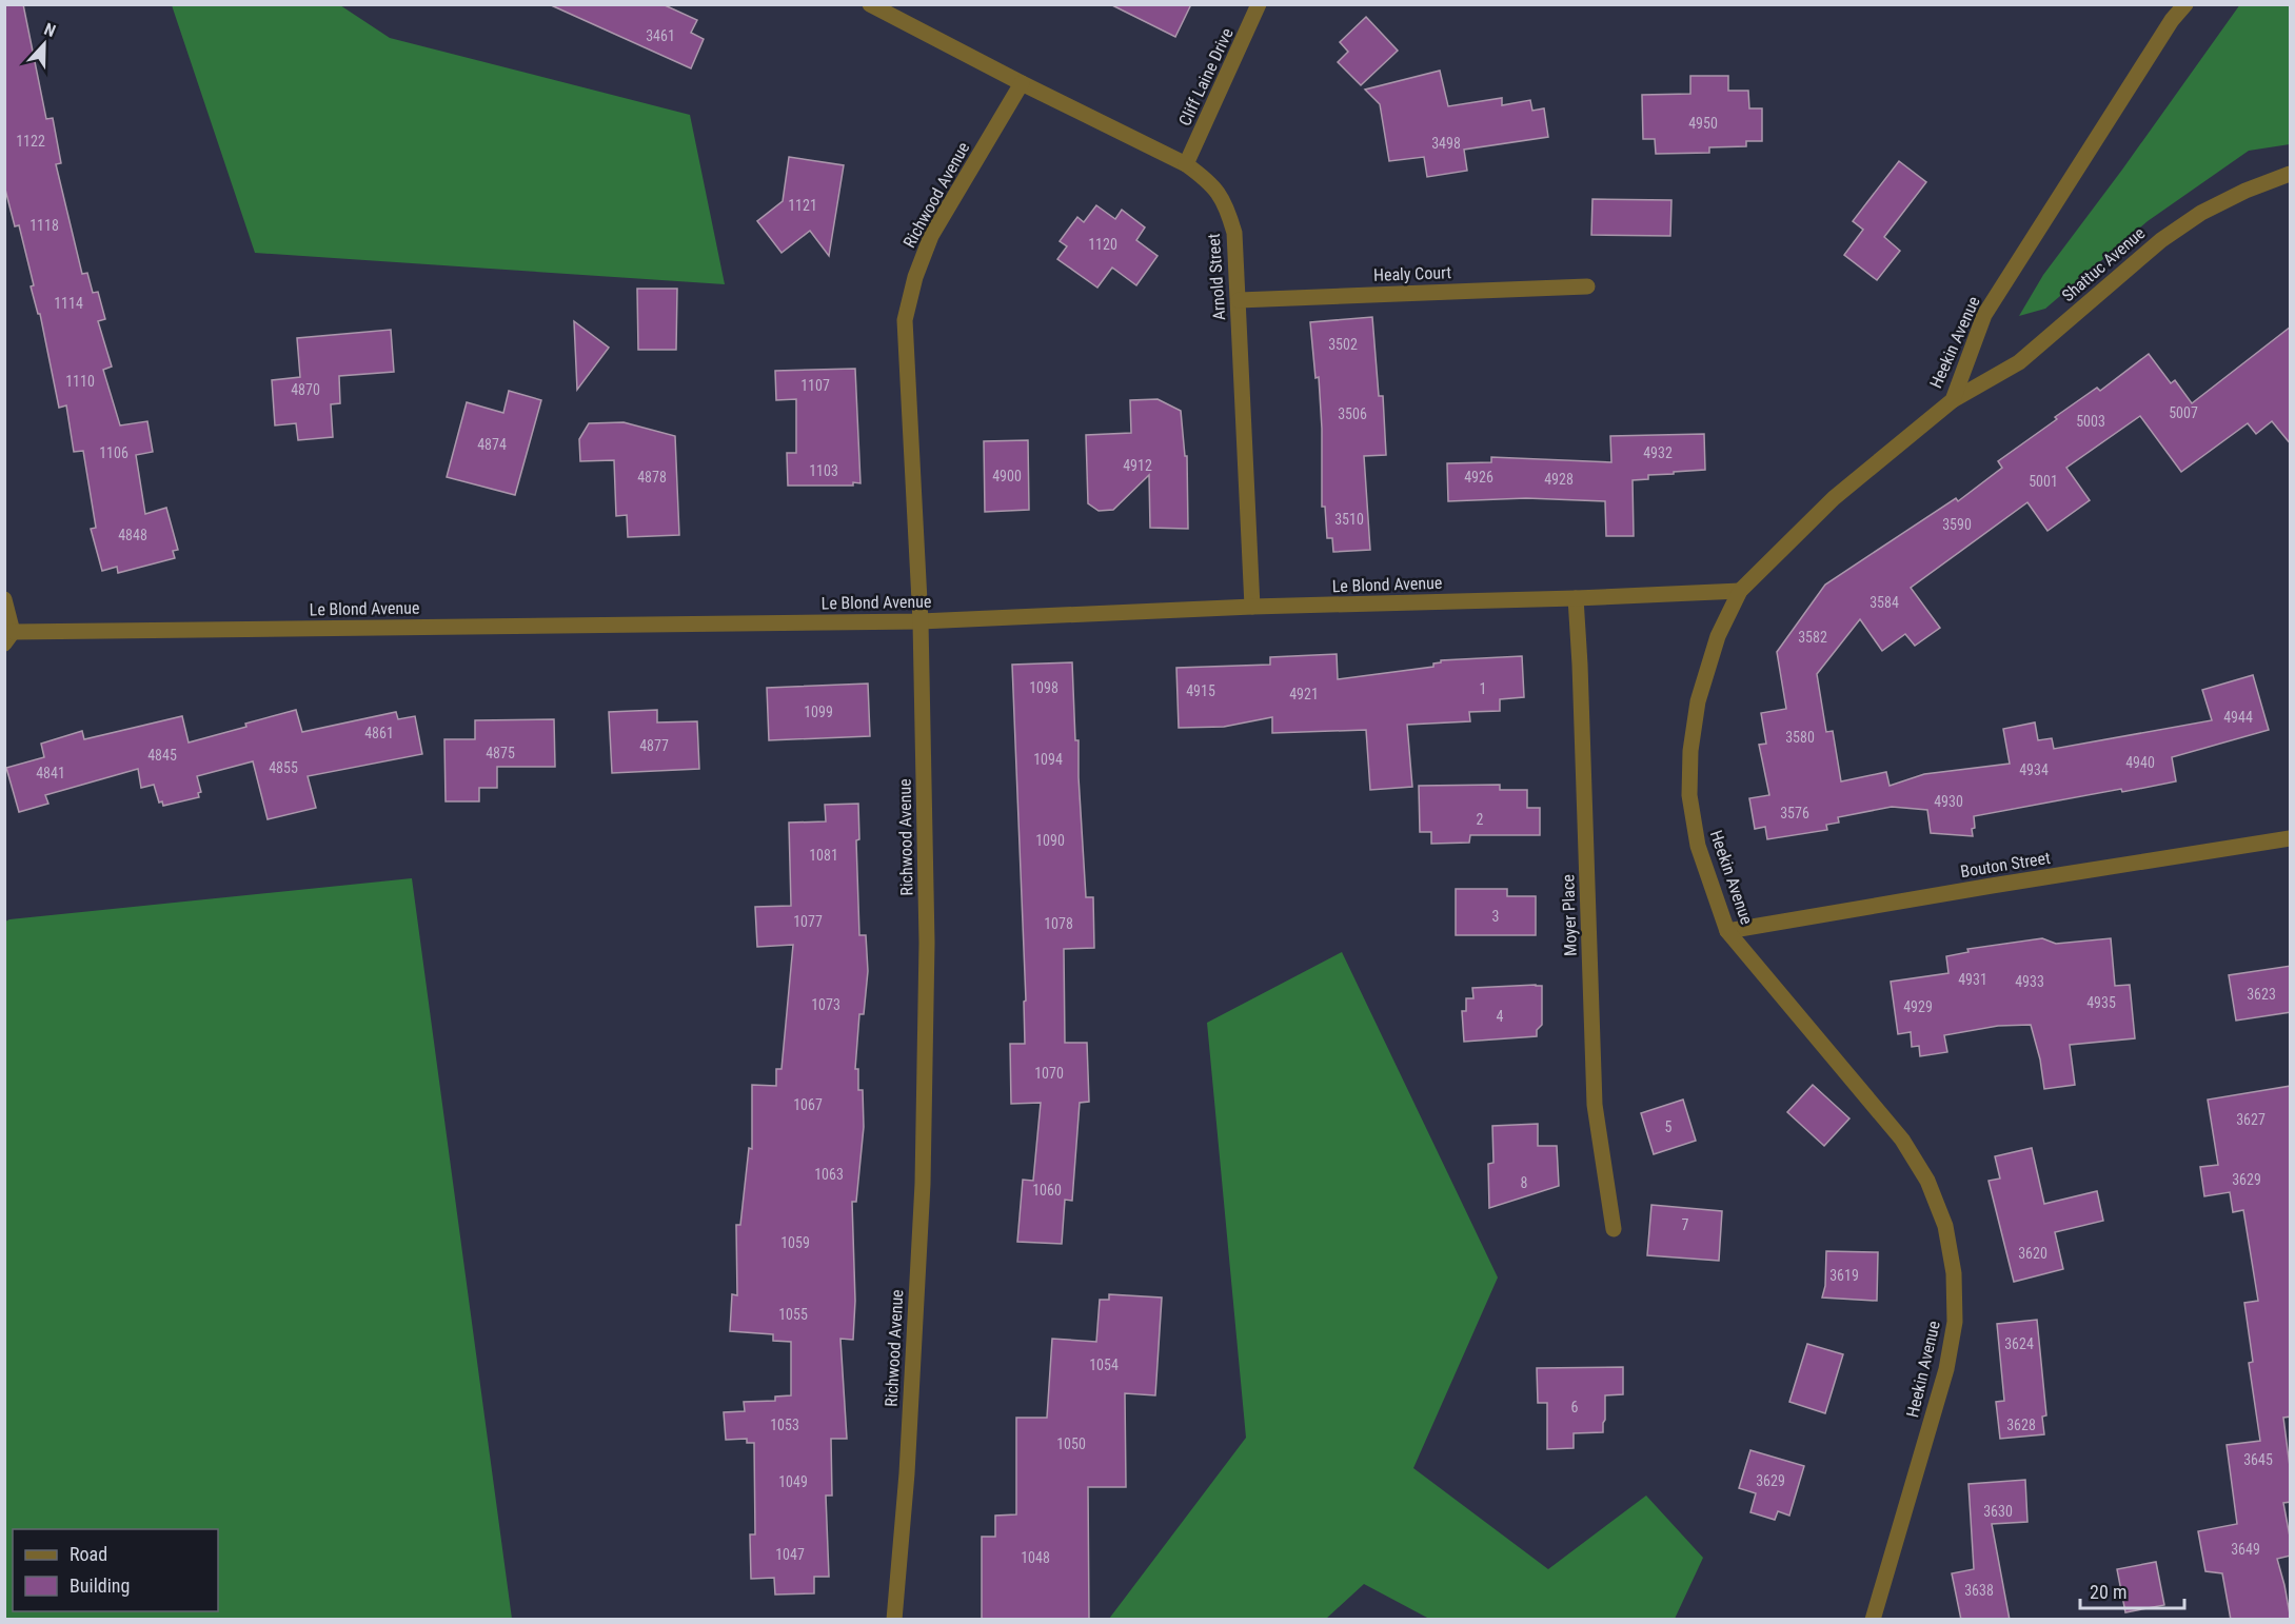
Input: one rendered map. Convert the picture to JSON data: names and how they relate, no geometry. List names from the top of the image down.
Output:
{
  "streets": {
    "street": [
      "Cliff Laine Drive",
      "Richwood Avenue",
      "Shattuc Avenue",
      "Healy Court",
      "Arnold Street",
      "Heekin Avenue",
      "Le Blond Avenue",
      "Bouton Street",
      "Moyer Place"
    ]
  },
  "crossings": [
    ["Cliff Laine Drive", "Arnold Street"],
    ["Richwood Avenue", "Arnold Street"],
    ["Richwood Avenue", "Le Blond Avenue"],
    ["Shattuc Avenue", "Heekin Avenue"],
    ["Healy Court", "Arnold Street"],
    ["Arnold Street", "Le Blond Avenue"],
    ["Heekin Avenue", "Le Blond Avenue"],
    ["Heekin Avenue", "Bouton Street"],
    ["Le Blond Avenue", "Moyer Place"]
  ],
  "house_numbers": [
    "3461",
    "4950",
    "1122",
    "3498",
    "1121",
    "1118",
    "1120",
    "1114",
    "3502",
    "1110",
    "1107",
    "4870",
    "5007",
    "3506",
    "5003",
    "4874",
    "1106",
    "4932",
    "4912",
    "1103",
    "4900",
    "4878",
    "4926",
    "4928",
    "5001",
    "3510",
    "3590",
    "4848",
    "3584",
    "3582",
    "1098",
    "1",
    "4915",
    "4921",
    "1099",
    "4944",
    "4861",
    "3580",
    "4877",
    "4875",
    "4845",
    "1094",
    "4940",
    "4855",
    "4934",
    "4841",
    "4930",
    "3576",
    "2",
    "1090",
    "1081",
    "3",
    "1077",
    "1078",
    "4931",
    "4933",
    "3623",
    "4935",
    "1073",
    "4929",
    "4",
    "1070",
    "1067",
    "3627",
    "5",
    "1063",
    "3629",
    "8",
    "1060",
    "7",
    "1059",
    "3620",
    "3619",
    "1055",
    "3624",
    "1054",
    "6",
    "1053",
    "3628",
    "1050",
    "3645",
    "3629",
    "1049",
    "3630",
    "3649",
    "1047",
    "1048",
    "3638"
  ],
  "legend": ["Road", "Building"],
  "scale_bar": "20 m",
  "north": "top"
}
